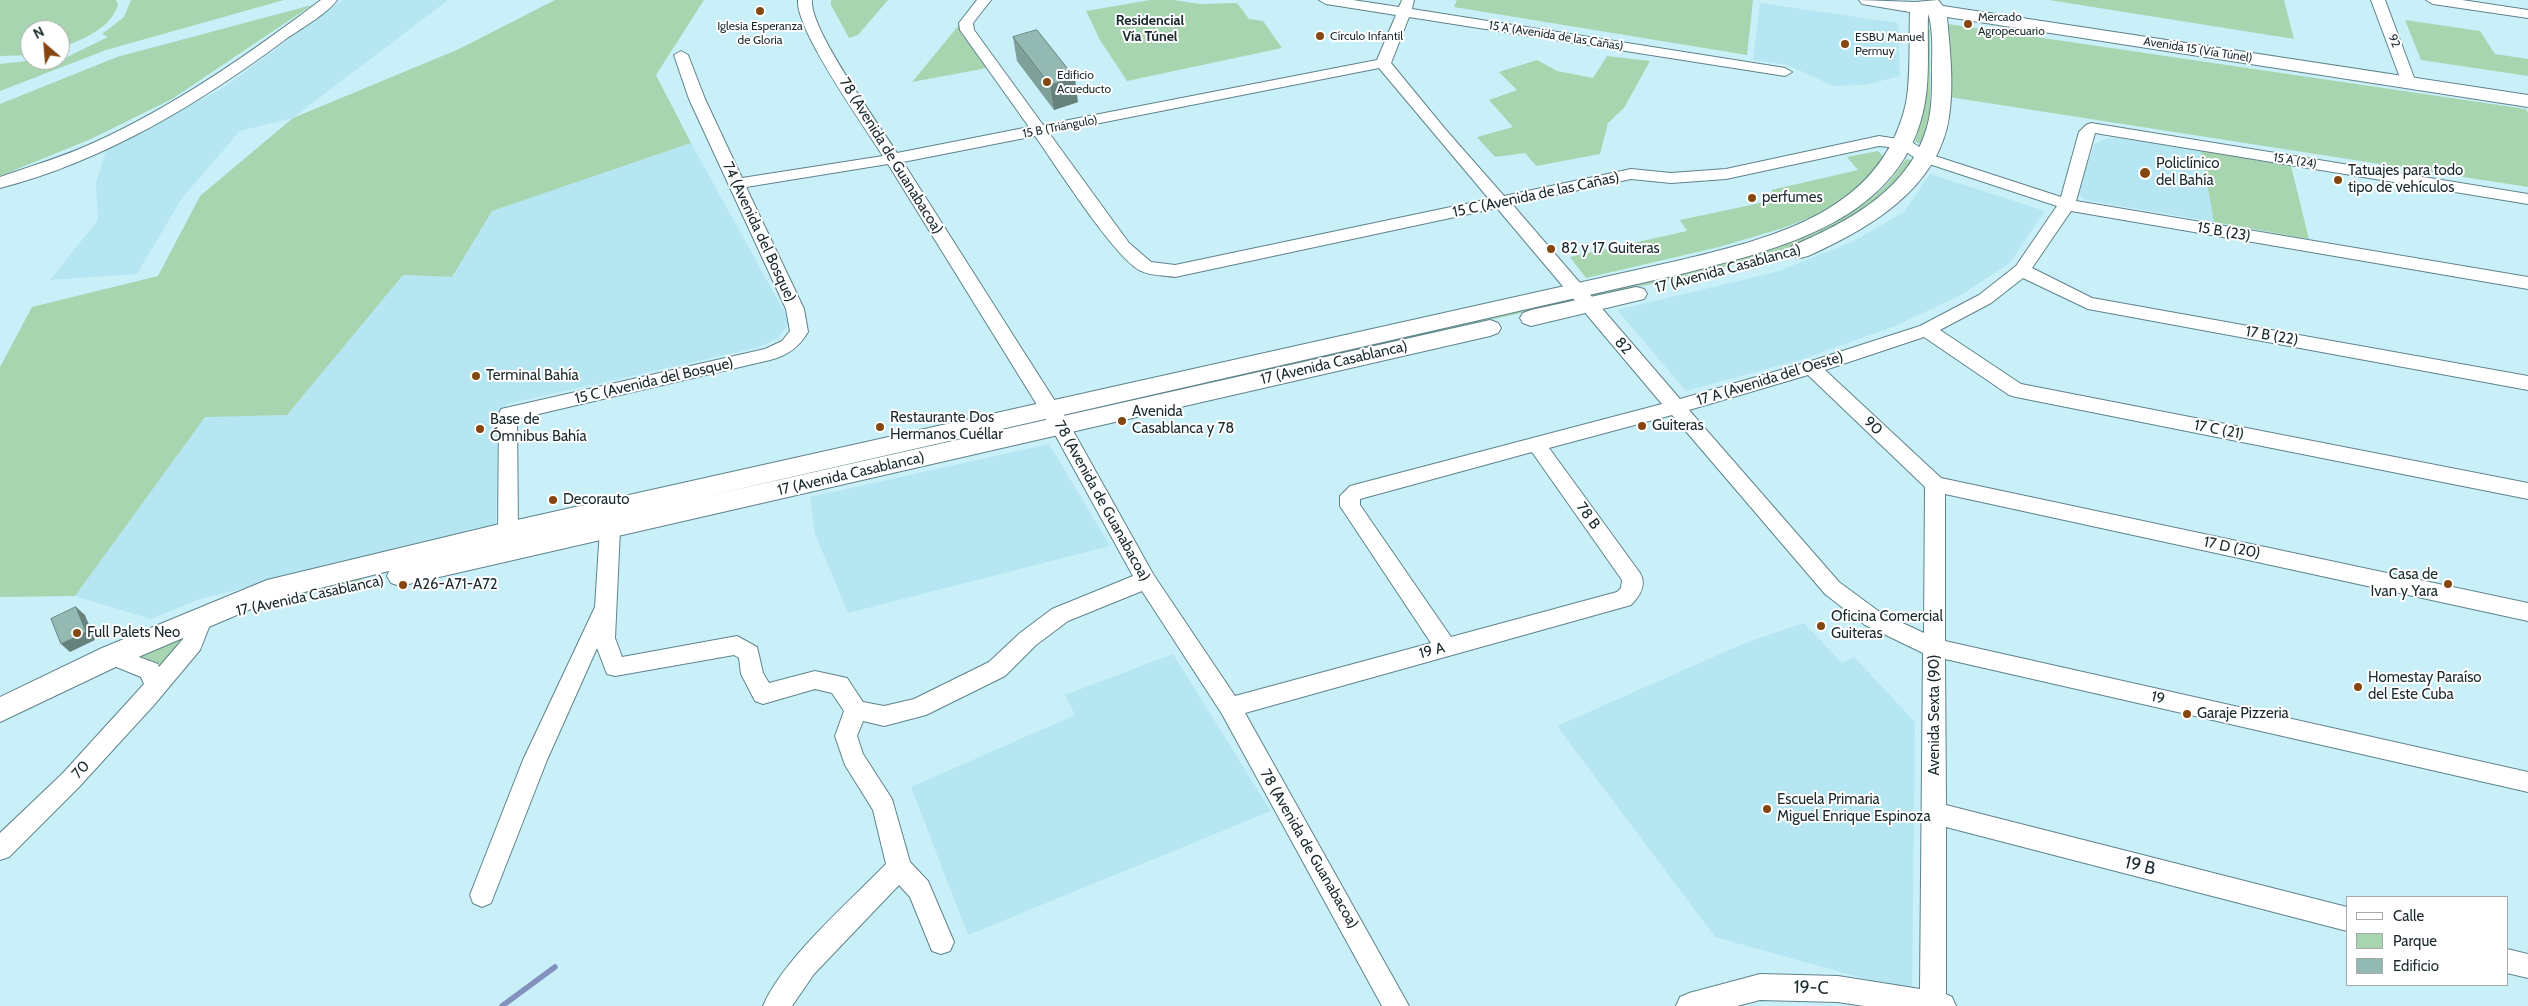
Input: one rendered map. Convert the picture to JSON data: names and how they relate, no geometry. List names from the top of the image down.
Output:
{
  "streets": {
    "main road": ["Avenida 15 (Vía Túnel)", "17 (Avenida Casablanca)"],
    "street": [
      "15 A (Avenida de las Cañas)",
      "92",
      "15 B (Triángulo)",
      "78 (Avenida de Guanabacoa)",
      "15 A (24)",
      "15 C (Avenida de las Cañas)",
      "74 (Avenida del Bosque)",
      "15 B (23)",
      "17 B (22)",
      "82",
      "17 A (Avenida del Oeste)",
      "15 C (Avenida del Bosque)",
      "90",
      "17 C (21)",
      "78 B",
      "17 D (20)",
      "19 A",
      "19",
      "Avenida Sexta (90)",
      "70",
      "19 B",
      "19-C"
    ]
  },
  "crossings": [
    ["92", "Avenida 15 (Vía Túnel)"],
    ["Avenida 15 (Vía Túnel)", "17 (Avenida Casablanca)"],
    ["15 B (Triángulo)", "78 (Avenida de Guanabacoa)"],
    ["15 B (Triángulo)", "15 C (Avenida de las Cañas)"],
    ["15 B (Triángulo)", "74 (Avenida del Bosque)"],
    ["15 B (Triángulo)", "82"],
    ["78 (Avenida de Guanabacoa)", "17 (Avenida Casablanca)"],
    ["78 (Avenida de Guanabacoa)", "19 A"],
    ["15 A (24)", "17 A (Avenida del Oeste)"],
    ["15 C (Avenida de las Cañas)", "15 B (23)"],
    ["15 C (Avenida de las Cañas)", "17 (Avenida Casablanca)"],
    ["15 C (Avenida de las Cañas)", "82"],
    ["74 (Avenida del Bosque)", "15 C (Avenida del Bosque)"],
    ["15 B (23)", "17 (Avenida Casablanca)"],
    ["15 B (23)", "17 A (Avenida del Oeste)"],
    ["17 (Avenida Casablanca)", "82"],
    ["17 (Avenida Casablanca)", "15 C (Avenida del Bosque)"],
    ["17 (Avenida Casablanca)", "70"],
    ["17 B (22)", "17 A (Avenida del Oeste)"],
    ["82", "17 A (Avenida del Oeste)"],
    ["82", "19"],
    ["82", "Avenida Sexta (90)"],
    ["17 A (Avenida del Oeste)", "90"],
    ["17 A (Avenida del Oeste)", "17 C (21)"],
    ["17 A (Avenida del Oeste)", "78 B"],
    ["17 A (Avenida del Oeste)", "19 A"],
    ["90", "17 D (20)"],
    ["90", "Avenida Sexta (90)"],
    ["78 B", "19 A"],
    ["17 D (20)", "Avenida Sexta (90)"],
    ["19", "Avenida Sexta (90)"],
    ["Avenida Sexta (90)", "19 B"],
    ["Avenida Sexta (90)", "19-C"]
  ],
  "districts": ["Residencial Vía Túnel"],
  "places": [
    "Iglesia Esperanza de Gloria",
    "Mercado Agropecuario",
    "Círculo Infantil",
    "ESBU Manuel Permuy",
    "Edificio Acueducto",
    "Policlínico del Bahía",
    "Tatuajes para todo tipo de vehículos",
    "perfumes",
    "82 y 17 Guiteras",
    "Terminal Bahía",
    "Avenida Casablanca y 78",
    "Guiteras",
    "Restaurante Dos Hermanos Cuéllar",
    "Base de Ómnibus Bahía",
    "Decorauto",
    "Casa de Ivan y Yara",
    "A26-A71-A72",
    "Oficina Comercial Guiteras",
    "Full Palets Neo",
    "Homestay Paraíso del Este Cuba",
    "Garaje Pizzeria",
    "Escuela Primaria Miguel Enrique Espinoza"
  ],
  "legend": ["Calle", "Parque", "Edificio"],
  "north": "top left"
}
